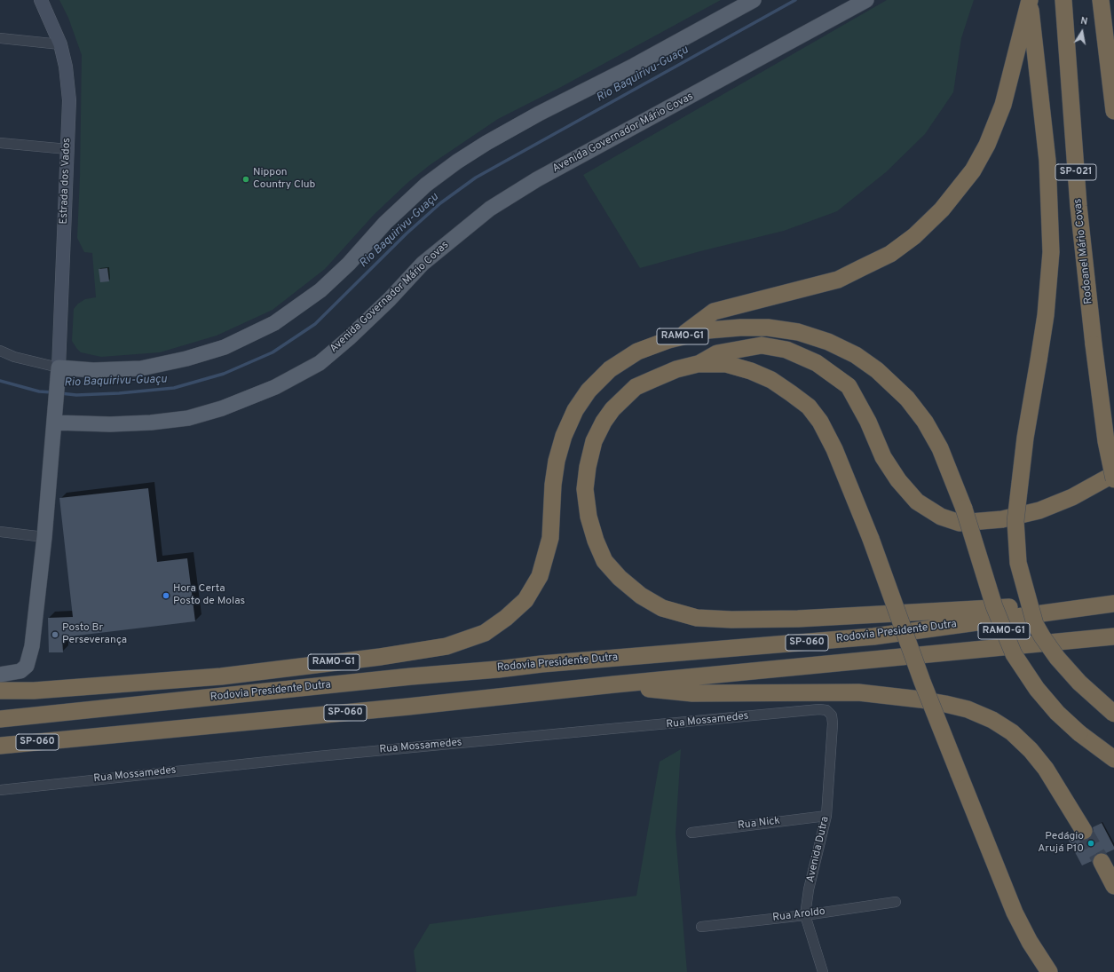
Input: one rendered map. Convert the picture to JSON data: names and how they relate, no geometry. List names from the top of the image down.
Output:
{
  "streets": {
    "highway": [
      "SP-021",
      "Rodoanel Mário Covas",
      "RAMO-G1",
      "Rodovia Presidente Dutra",
      "SP-060"
    ],
    "main road": ["Avenida Governador Mário Covas"],
    "street": [
      "Estrada dos Vados",
      "Rua Mossamedes",
      "Rua Nick",
      "Avenida Dutra",
      "Rua Aroldo"
    ]
  },
  "crossings": [
    ["Rua Mossamedes", "Avenida Dutra"],
    ["Rua Nick", "Avenida Dutra"],
    ["Avenida Dutra", "Rua Aroldo"]
  ],
  "water": ["Rio Baquirivu-Guaçu"],
  "places": [
    "Nippon Country Club",
    "Hora Certa Posto de Molas",
    "Posto Br Perseverança",
    "Pedágio Arujá P10"
  ],
  "north": "top"
}
